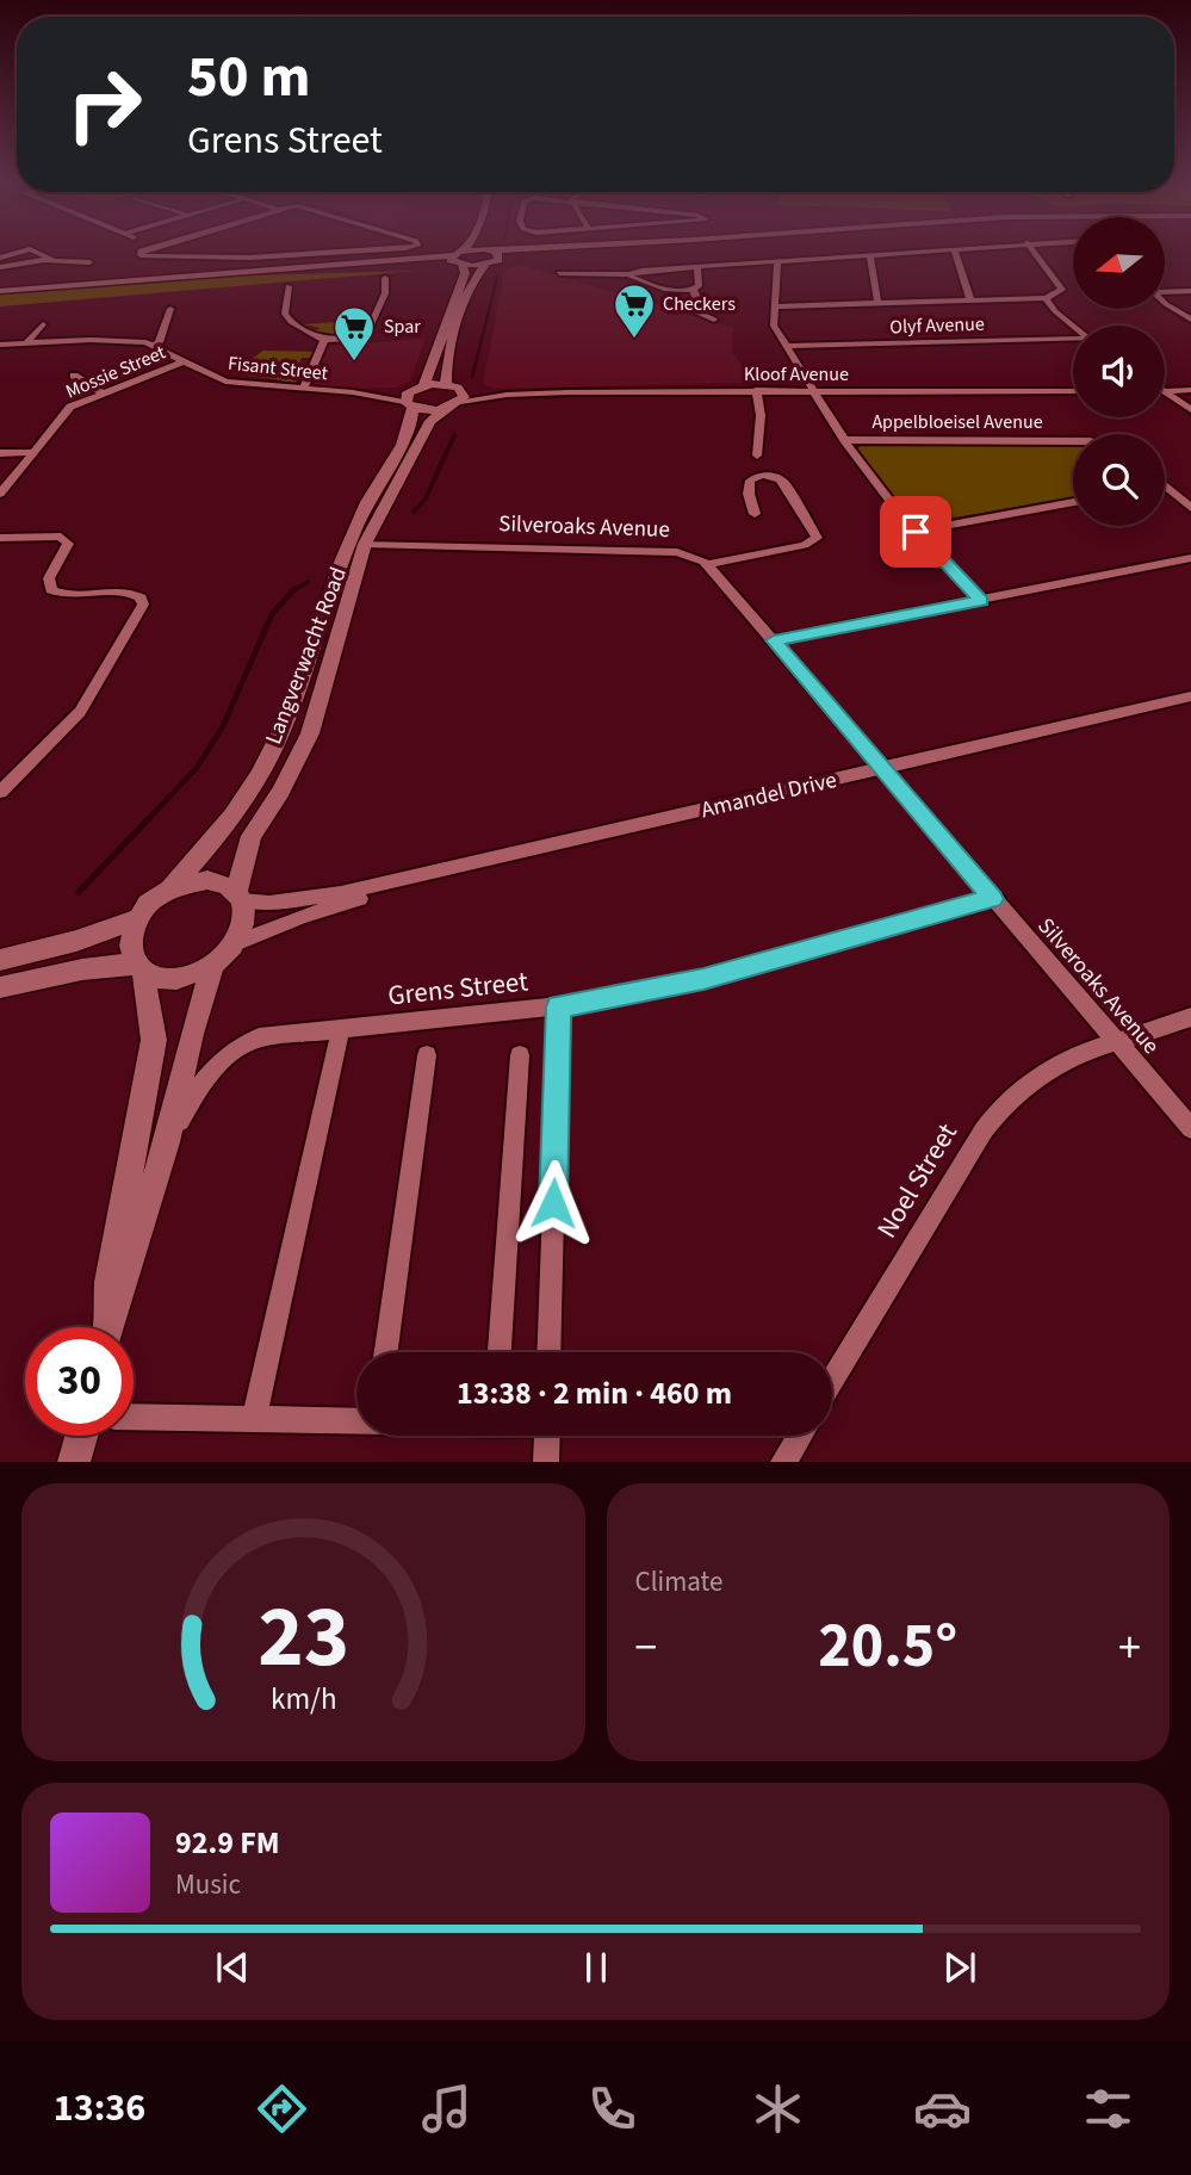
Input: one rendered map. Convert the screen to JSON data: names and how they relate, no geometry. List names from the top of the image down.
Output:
{
  "streets": {
    "street": [
      "Olyf Avenue",
      "Fisant Street",
      "Mossie Street",
      "Kloof Avenue",
      "Appelbloeisel Avenue",
      "Silveroaks Avenue",
      "Langverwacht Road",
      "Amandel Drive",
      "Grens Street",
      "Noel Street"
    ]
  },
  "crossings": [
    ["Fisant Street", "Mossie Street"],
    ["Fisant Street", "Langverwacht Road"],
    ["Kloof Avenue", "Langverwacht Road"],
    ["Silveroaks Avenue", "Langverwacht Road"],
    ["Silveroaks Avenue", "Amandel Drive"],
    ["Silveroaks Avenue", "Grens Street"],
    ["Silveroaks Avenue", "Noel Street"],
    ["Langverwacht Road", "Amandel Drive"]
  ],
  "places": {
    "supermarket": ["Checkers", "Spar"]
  },
  "north": "left",
  "page": {
    "turn": ["50 m", "Grens Street"],
    "limit": "30",
    "trip": "13:38 · 2 min · 460 m",
    "tile": "Climate",
    "heat": ["−", "20.5°", "+"],
    "song": ["92.9 FM", "Music"],
    "tabs": "13:36",
    "gauge": ["23", "km/h"]
  }
}
